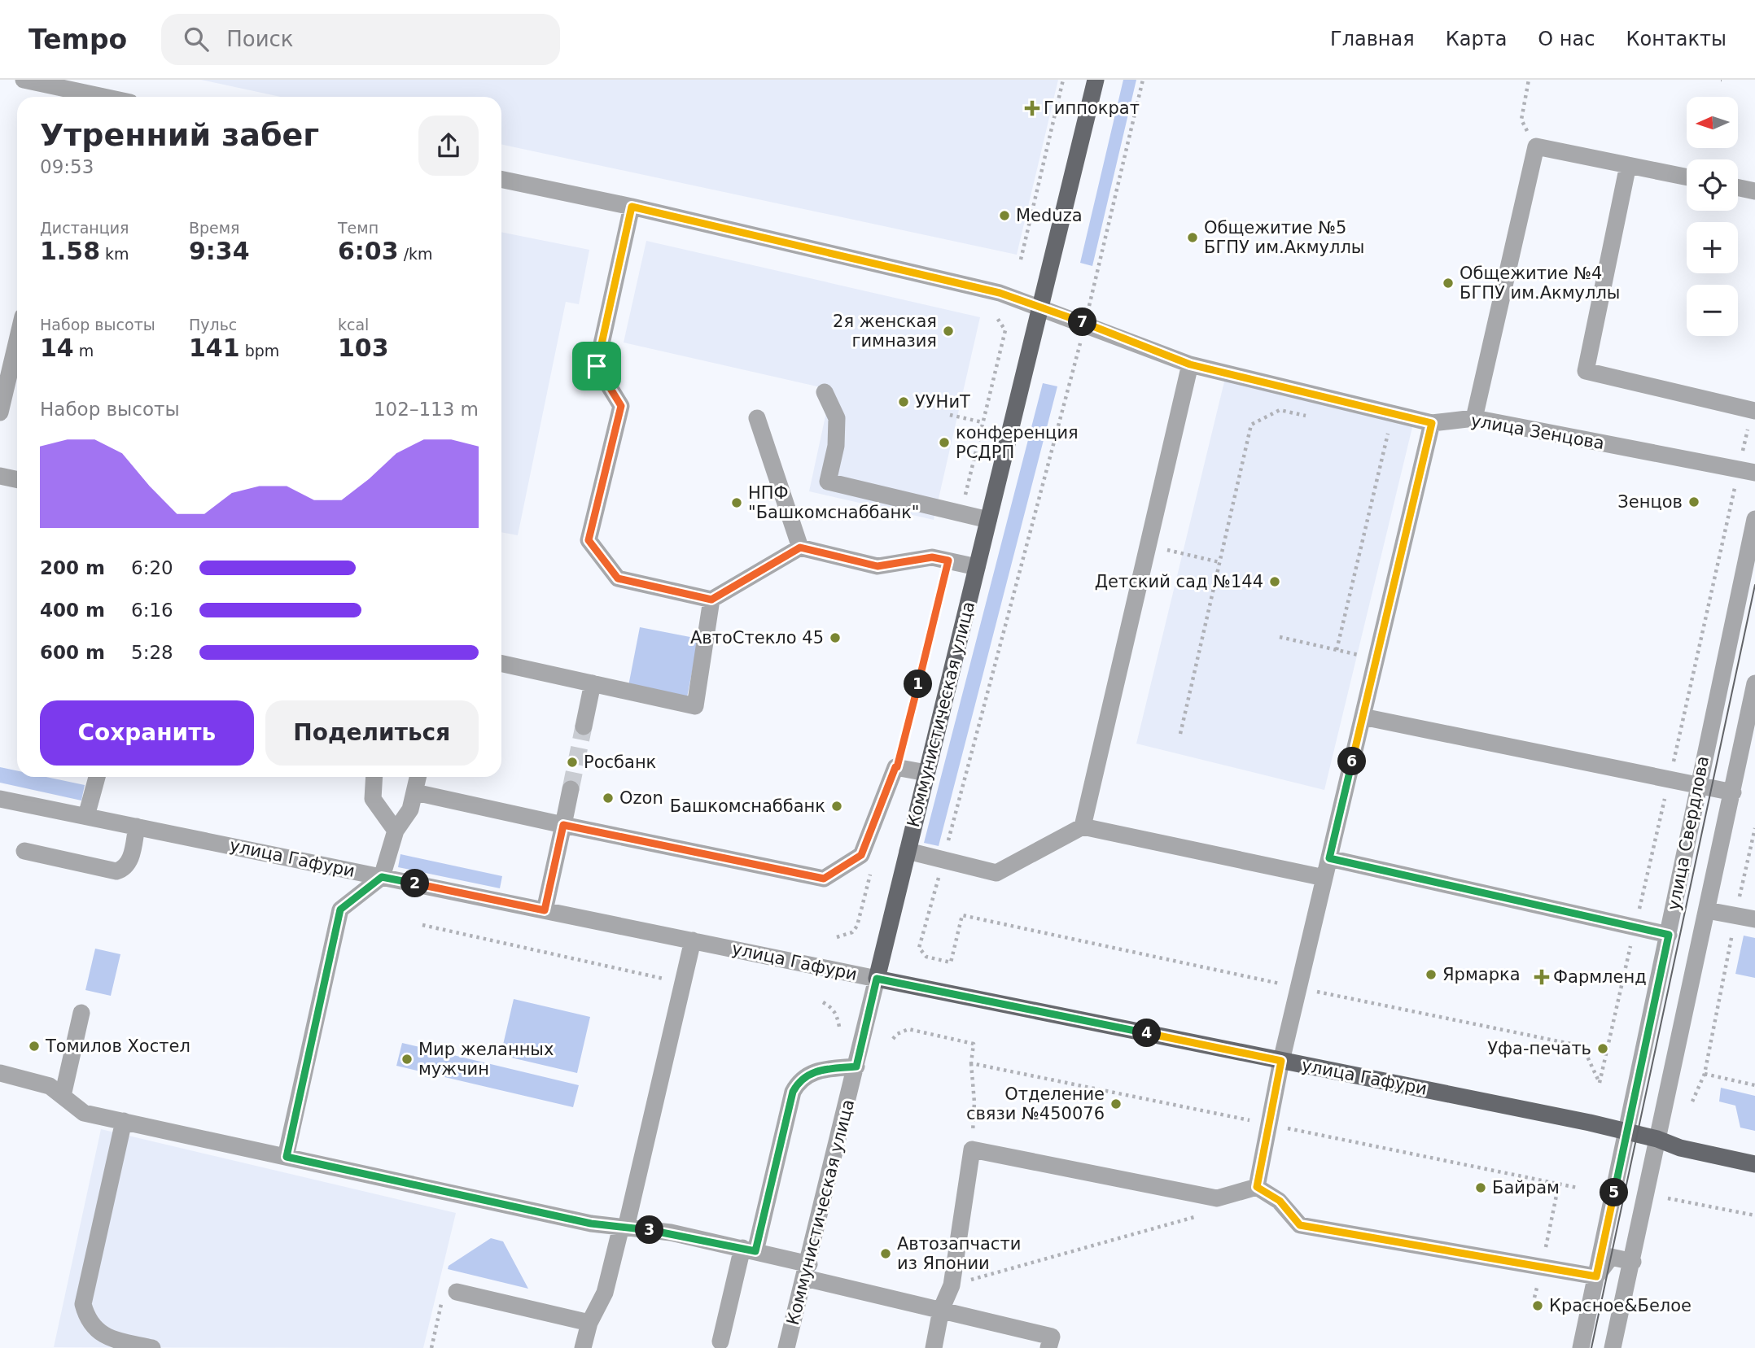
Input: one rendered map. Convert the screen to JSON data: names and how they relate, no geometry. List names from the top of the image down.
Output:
{
  "streets": {
    "main road": ["Коммунистическая улица", "улица Гафури"],
    "street": ["улица Зенцова", "улица Свердлова"]
  },
  "crossings": [
    ["улица Зенцова", "Коммунистическая улица"],
    ["Коммунистическая улица", "улица Гафури"],
    ["улица Свердлова", "улица Гафури"]
  ],
  "places": {
    "health": ["Гиппократ", "Фармленд"],
    "other": [
      "Meduza",
      "Общежитие №5 БГПУ им.Акмуллы",
      "Общежитие №4 БГПУ им.Акмуллы",
      "2я женская гимназия",
      "УУНиТ",
      "конференция РСДРП",
      "Зенцов",
      "НПФ \"Башкомснаббанк\"",
      "Детский сад №144",
      "АвтоСтекло 45",
      "Росбанк",
      "Ozon",
      "Башкомснаббанк",
      "Ярмарка",
      "Томилов Хостел",
      "Уфа-печать",
      "Мир желанных мужчин",
      "Отделение связи №450076",
      "Байрам",
      "Автозапчасти из Японии",
      "Красное&Белое"
    ]
  },
  "north": "left",
  "page": {
    "header": "Tempo",
    "search": "Поиск",
    "nav": [
      "Главная",
      "Карта",
      "О нас",
      "Контакты"
    ],
    "map_buttons": ["+", "−"],
    "heading": ["Утренний забег", "09:53"],
    "stats": [
      ["Дистанция", "1.58 km"],
      ["Время", "9:34"],
      ["Темп", "6:03 /km"],
      ["Набор высоты", "14 m"],
      ["Пульс", "141 bpm"],
      ["kcal", "103"]
    ],
    "pins": [
      "7",
      "1",
      "6",
      "2",
      "4",
      "5",
      "3"
    ],
    "chart": ["Набор высоты", "102–113 m"],
    "list": [
      {
        "name": "200 m",
        "note": "6:20"
      },
      {
        "name": "400 m",
        "note": "6:16"
      },
      {
        "name": "600 m",
        "note": "5:28"
      }
    ],
    "buttons": ["Сохранить", "Поделиться"]
  }
}
